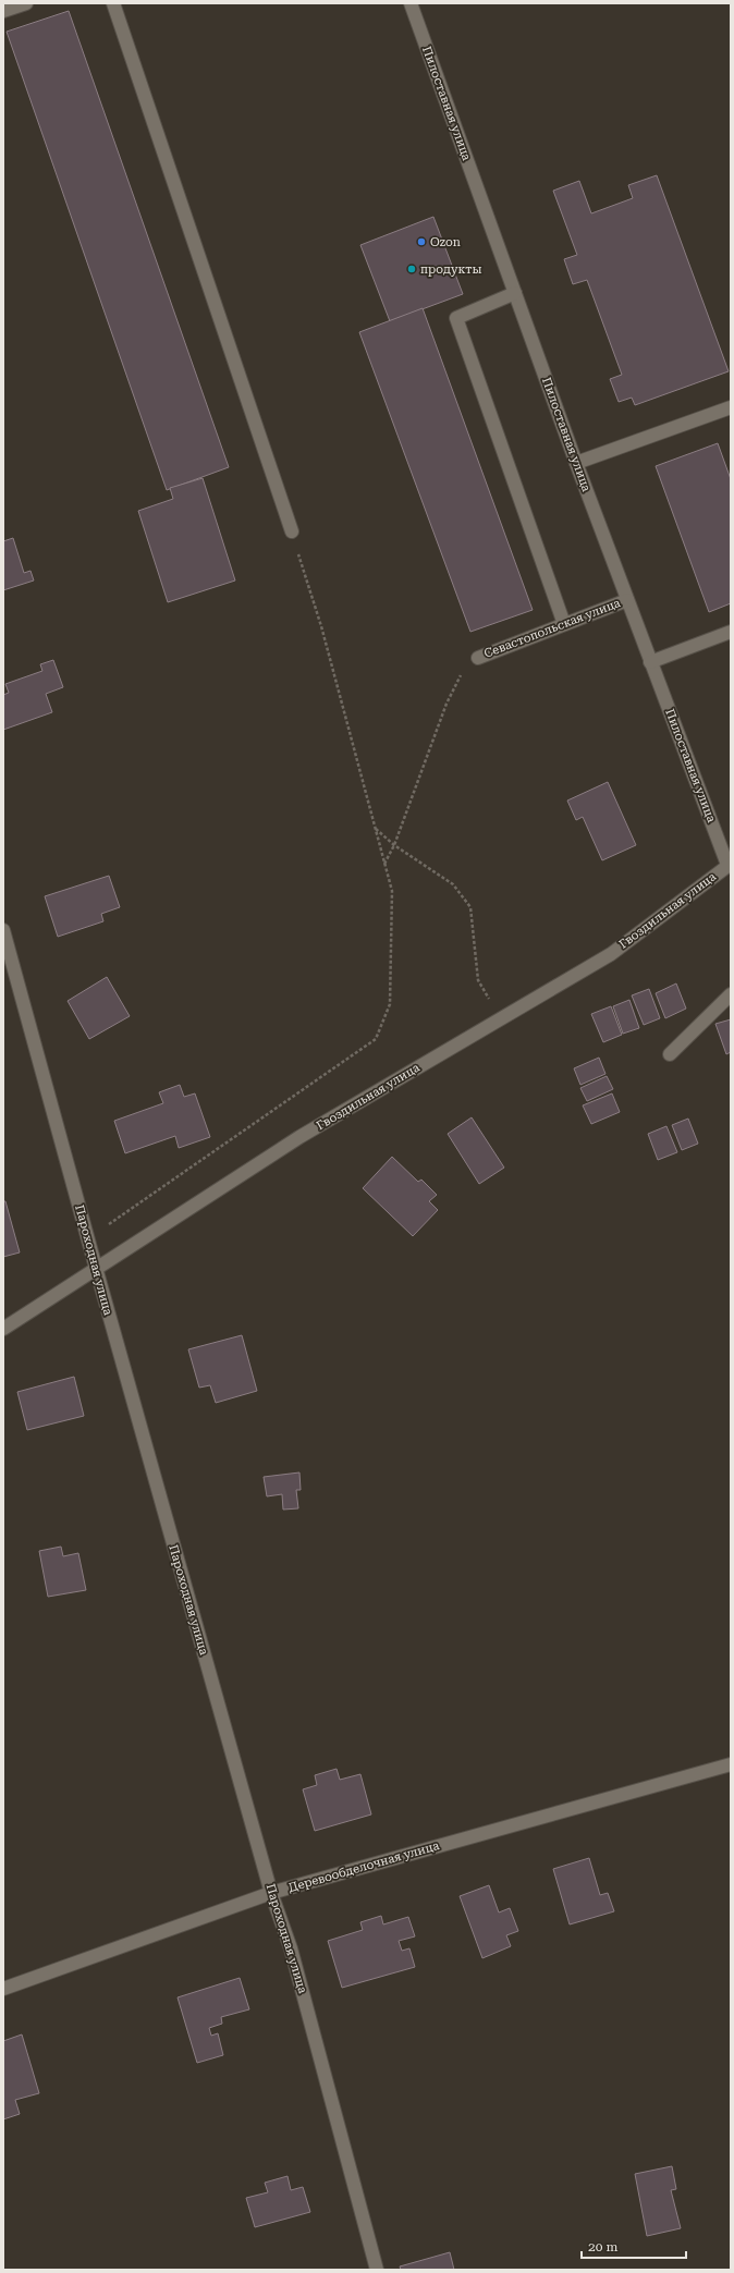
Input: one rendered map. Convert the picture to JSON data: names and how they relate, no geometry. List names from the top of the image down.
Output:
{
  "streets": {
    "street": [
      "Пилоставная улица",
      "Севастопольская улица",
      "Гвоздильная улица",
      "Пароходная улица",
      "Деревообделочная улица"
    ]
  },
  "crossings": [
    ["Пилоставная улица", "Севастопольская улица"],
    ["Пилоставная улица", "Гвоздильная улица"],
    ["Гвоздильная улица", "Пароходная улица"],
    ["Пароходная улица", "Деревообделочная улица"]
  ],
  "places": ["Ozon", "продукты"],
  "scale_bar": "20 m"
}
